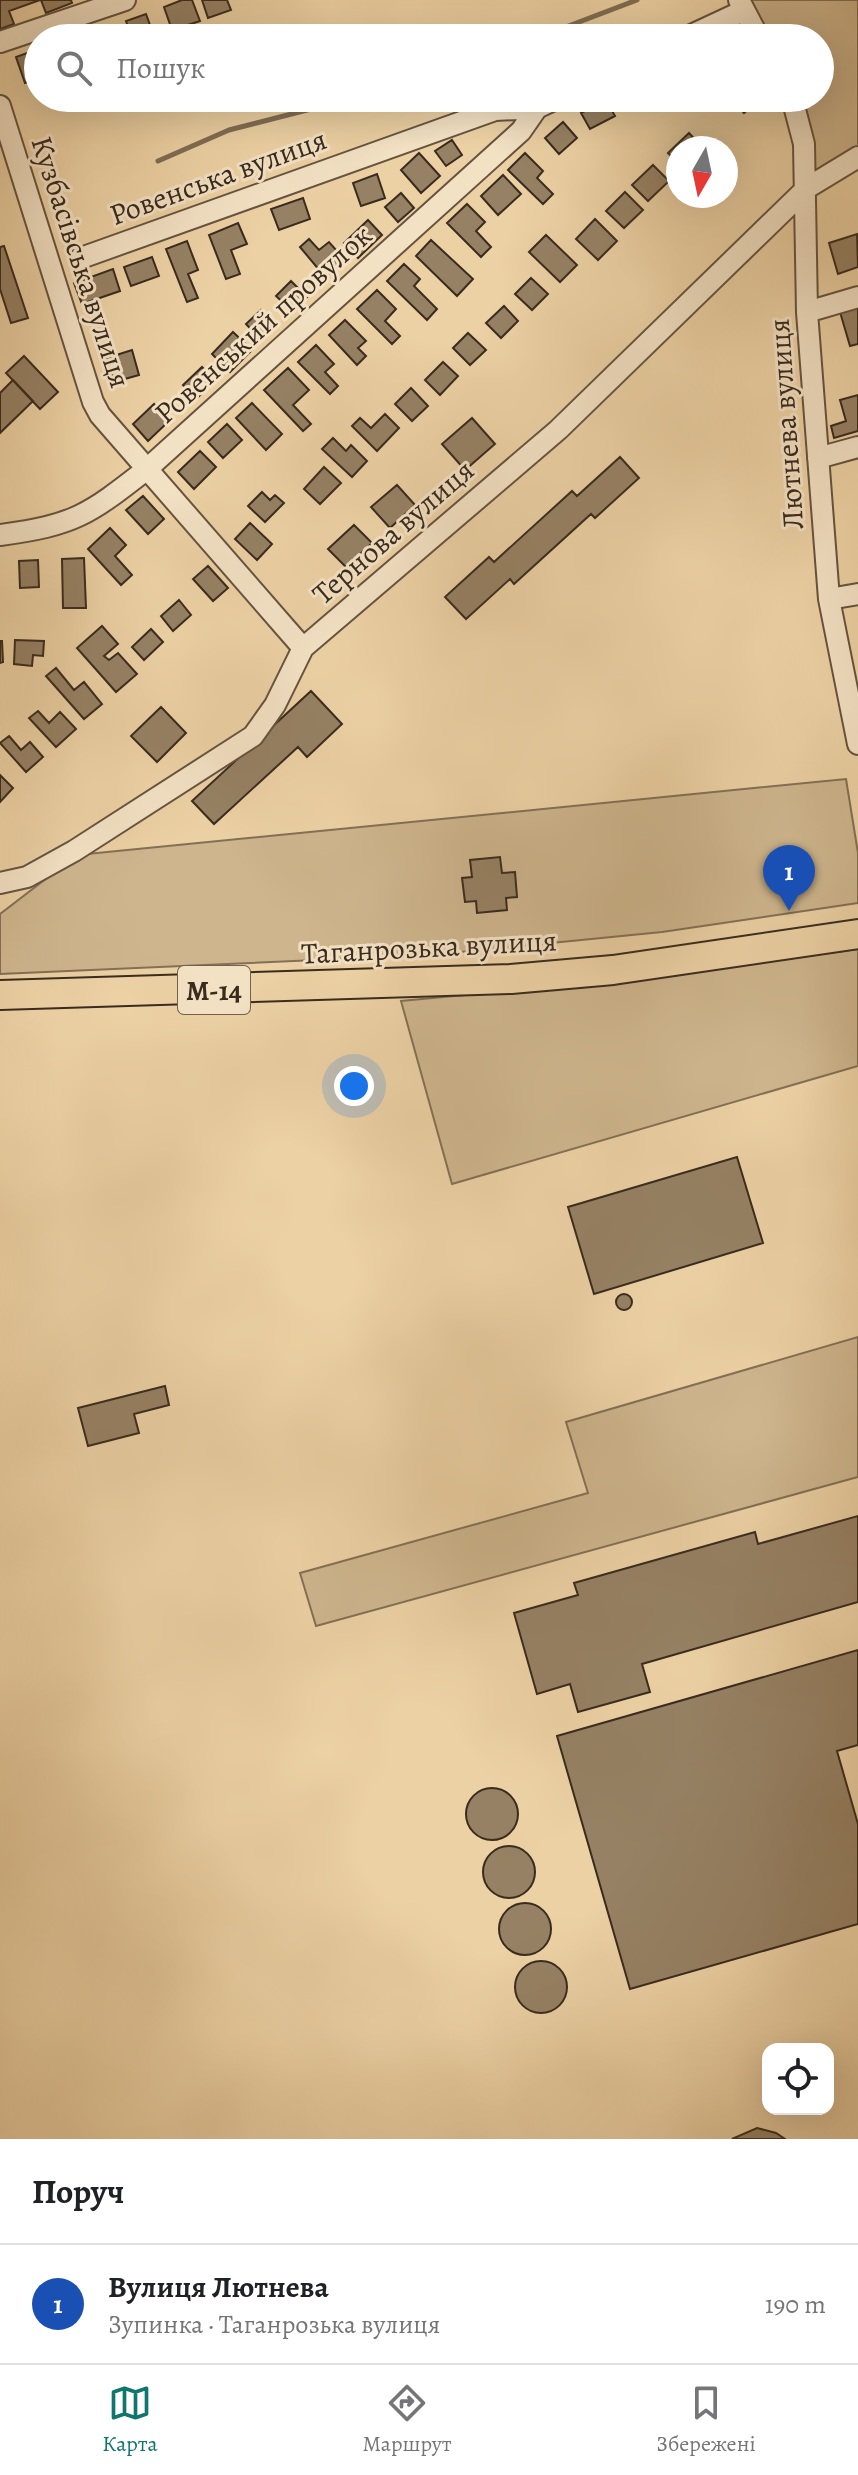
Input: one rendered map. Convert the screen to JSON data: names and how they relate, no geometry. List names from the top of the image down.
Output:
{
  "streets": {
    "highway": ["Таганрозька вулиця", "М-14"],
    "street": [
      "Ровенська вулиця",
      "Кузбасівська вулиця",
      "Ровенський провулок",
      "Лютнева вулиця",
      "Тернова вулиця"
    ]
  },
  "crossings": [
    ["Кузбасівська вулиця", "Ровенський провулок"],
    ["Кузбасівська вулиця", "Тернова вулиця"],
    ["Лютнева вулиця", "Тернова вулиця"]
  ],
  "north": "bottom",
  "page": {
    "search": "Пошук",
    "pins": "1",
    "heading": "Поруч",
    "list": [
      {
        "mark": "1",
        "name": "Вулиця Лютнева",
        "note": "Зупинка · Таганрозька вулиця",
        "value": "190 m"
      }
    ],
    "nav": ["Карта", "Маршрут", "Збережені"]
  }
}
